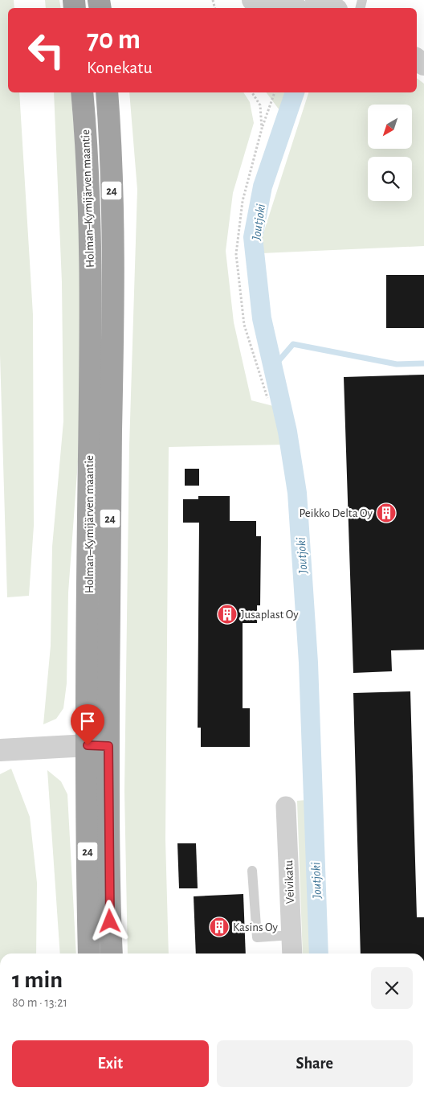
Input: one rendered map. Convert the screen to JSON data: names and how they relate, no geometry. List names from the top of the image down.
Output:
{
  "streets": {
    "highway": ["24", "Holman–Kymijärven maantie"],
    "street": ["Veivikatu"]
  },
  "water": ["Joutjoki"],
  "places": {
    "building": ["Peikko Delta Oy", "Jusaplast Oy", "Kasins Oy"]
  },
  "north": "bottom left",
  "page": {
    "turn": ["70 m", "Konekatu"],
    "heading": ["1 min", "80 m · 13:21"],
    "buttons": ["Exit", "Share"]
  }
}
